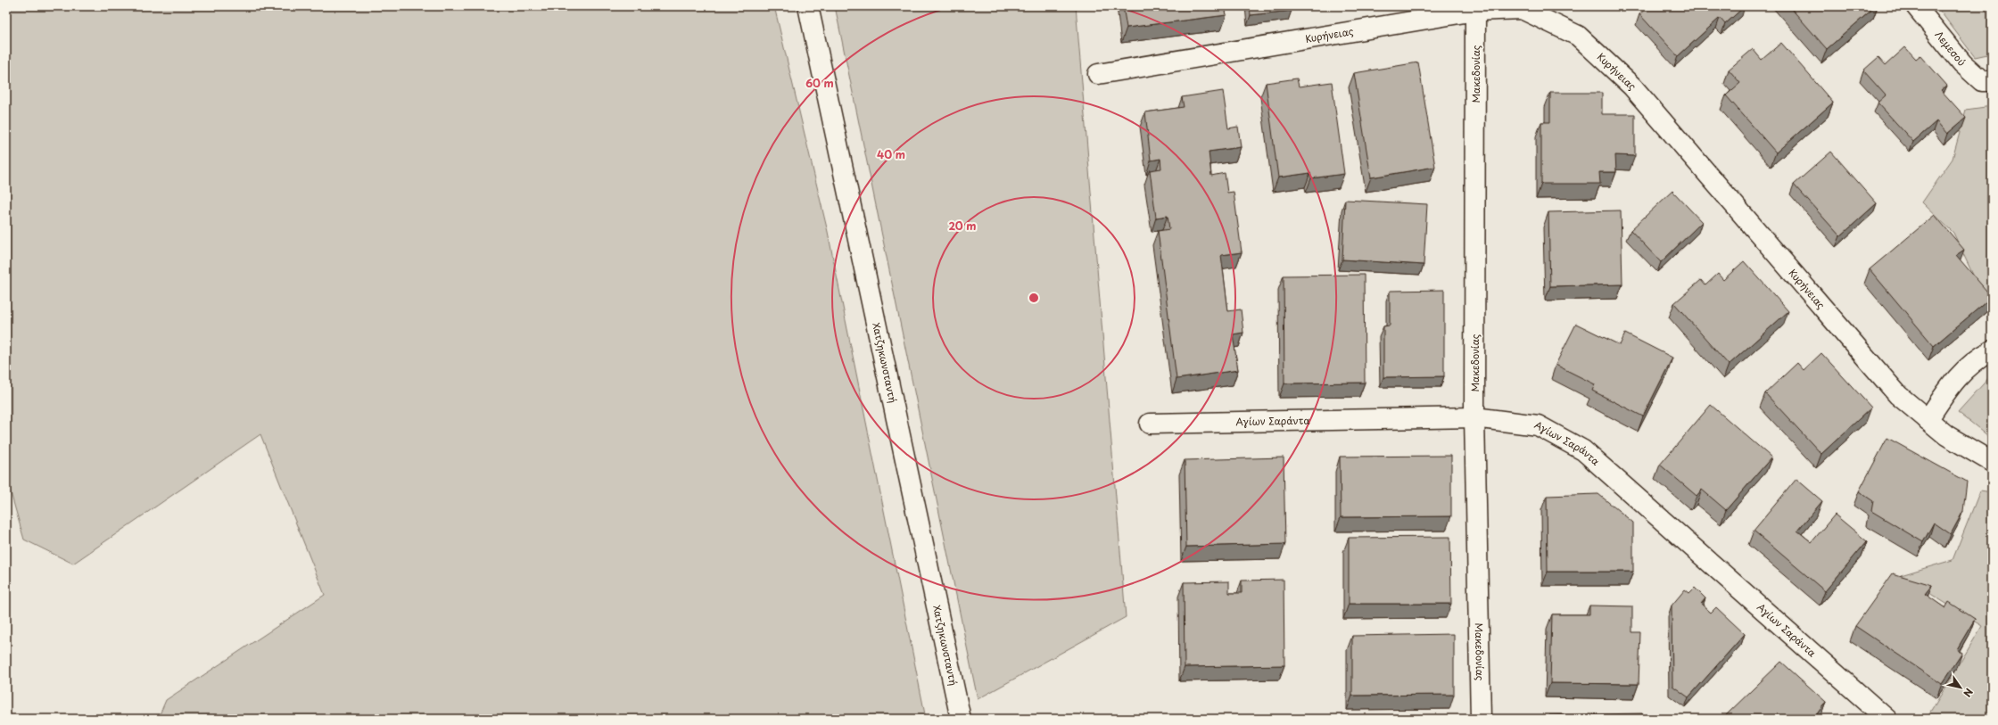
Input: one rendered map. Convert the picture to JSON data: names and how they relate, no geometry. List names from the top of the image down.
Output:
{
  "streets": {
    "street": [
      "Κυρήνειας",
      "Λεμεσού",
      "Μακεδονίας",
      "Χατζηκωνσταντή",
      "Αγίων Σαράντα"
    ]
  },
  "crossings": [
    ["Κυρήνειας", "Μακεδονίας"],
    ["Μακεδονίας", "Αγίων Σαράντα"]
  ],
  "north": "bottom right",
  "rings": ["60 m", "40 m", "20 m"]
}
